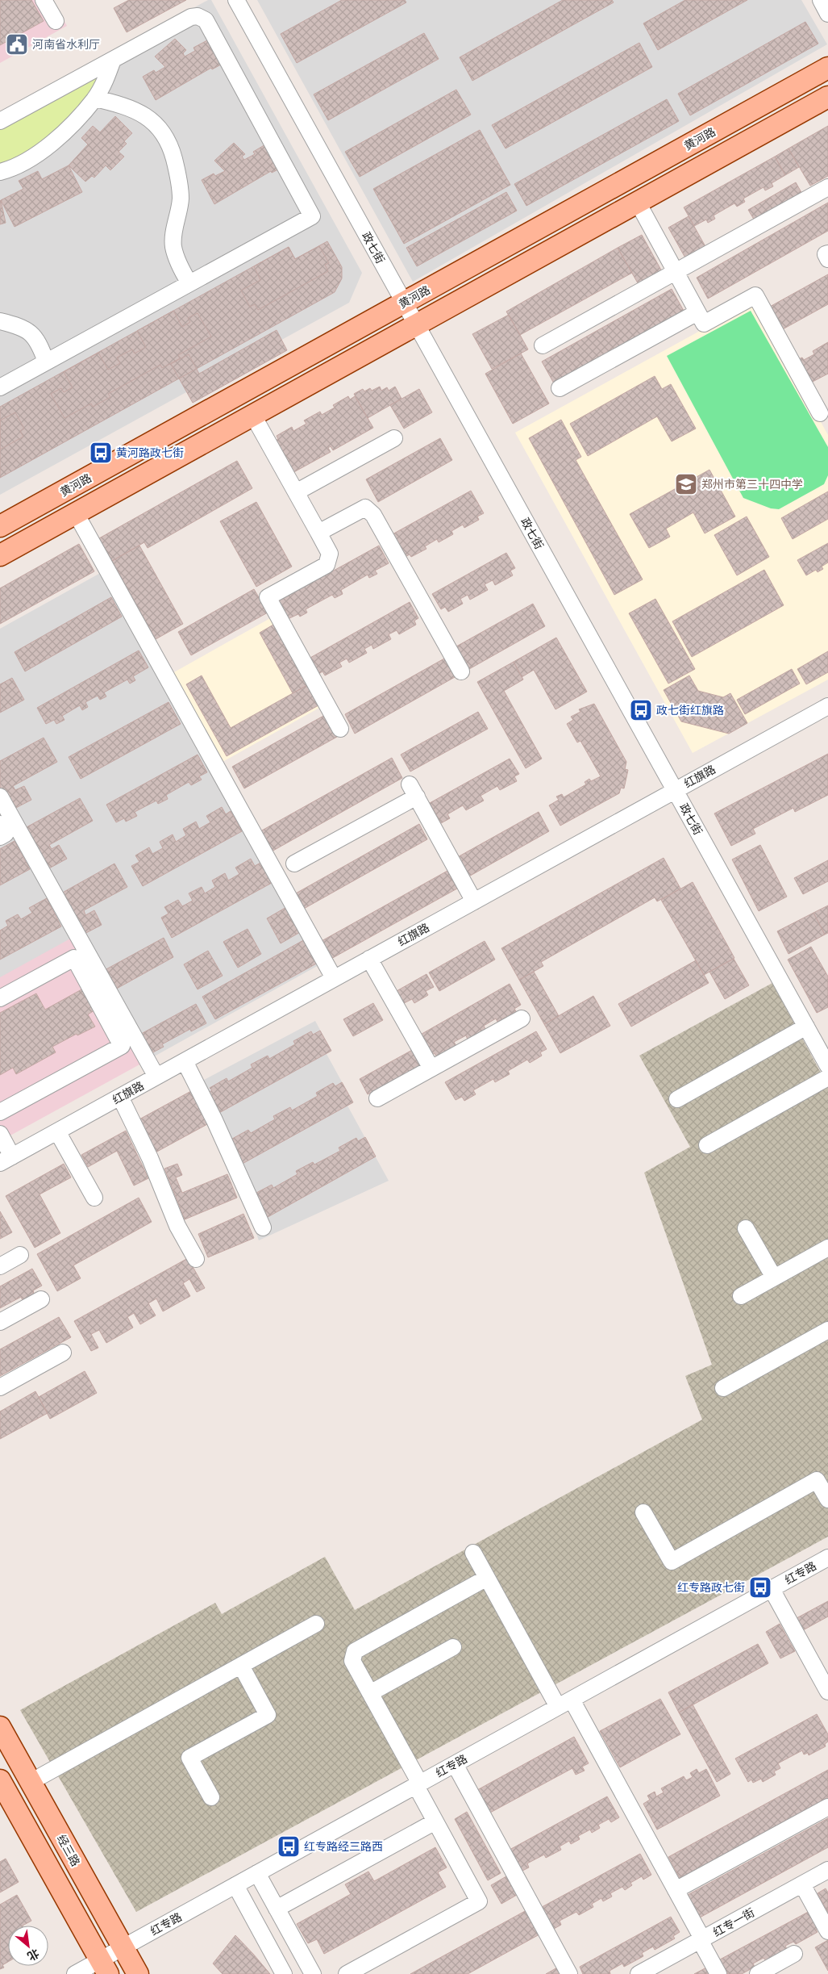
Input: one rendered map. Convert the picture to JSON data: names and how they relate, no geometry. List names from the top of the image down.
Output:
{
  "streets": {
    "main road": ["黄河路", "经三路"],
    "street": [
      "政七街",
      "红旗路",
      "红专路",
      "红专一街"
    ]
  },
  "crossings": [
    ["黄河路", "政七街"],
    ["政七街", "红旗路"],
    ["红专路", "经三路"]
  ],
  "places": {
    "public building": ["河南省水利厅"],
    "bus stop": [
      "黄河路政七街",
      "政七街红旗路",
      "红专路政七街",
      "红专路经三路西"
    ],
    "school or university": ["郑州市第三十四中学"]
  },
  "north": "bottom right"
}
